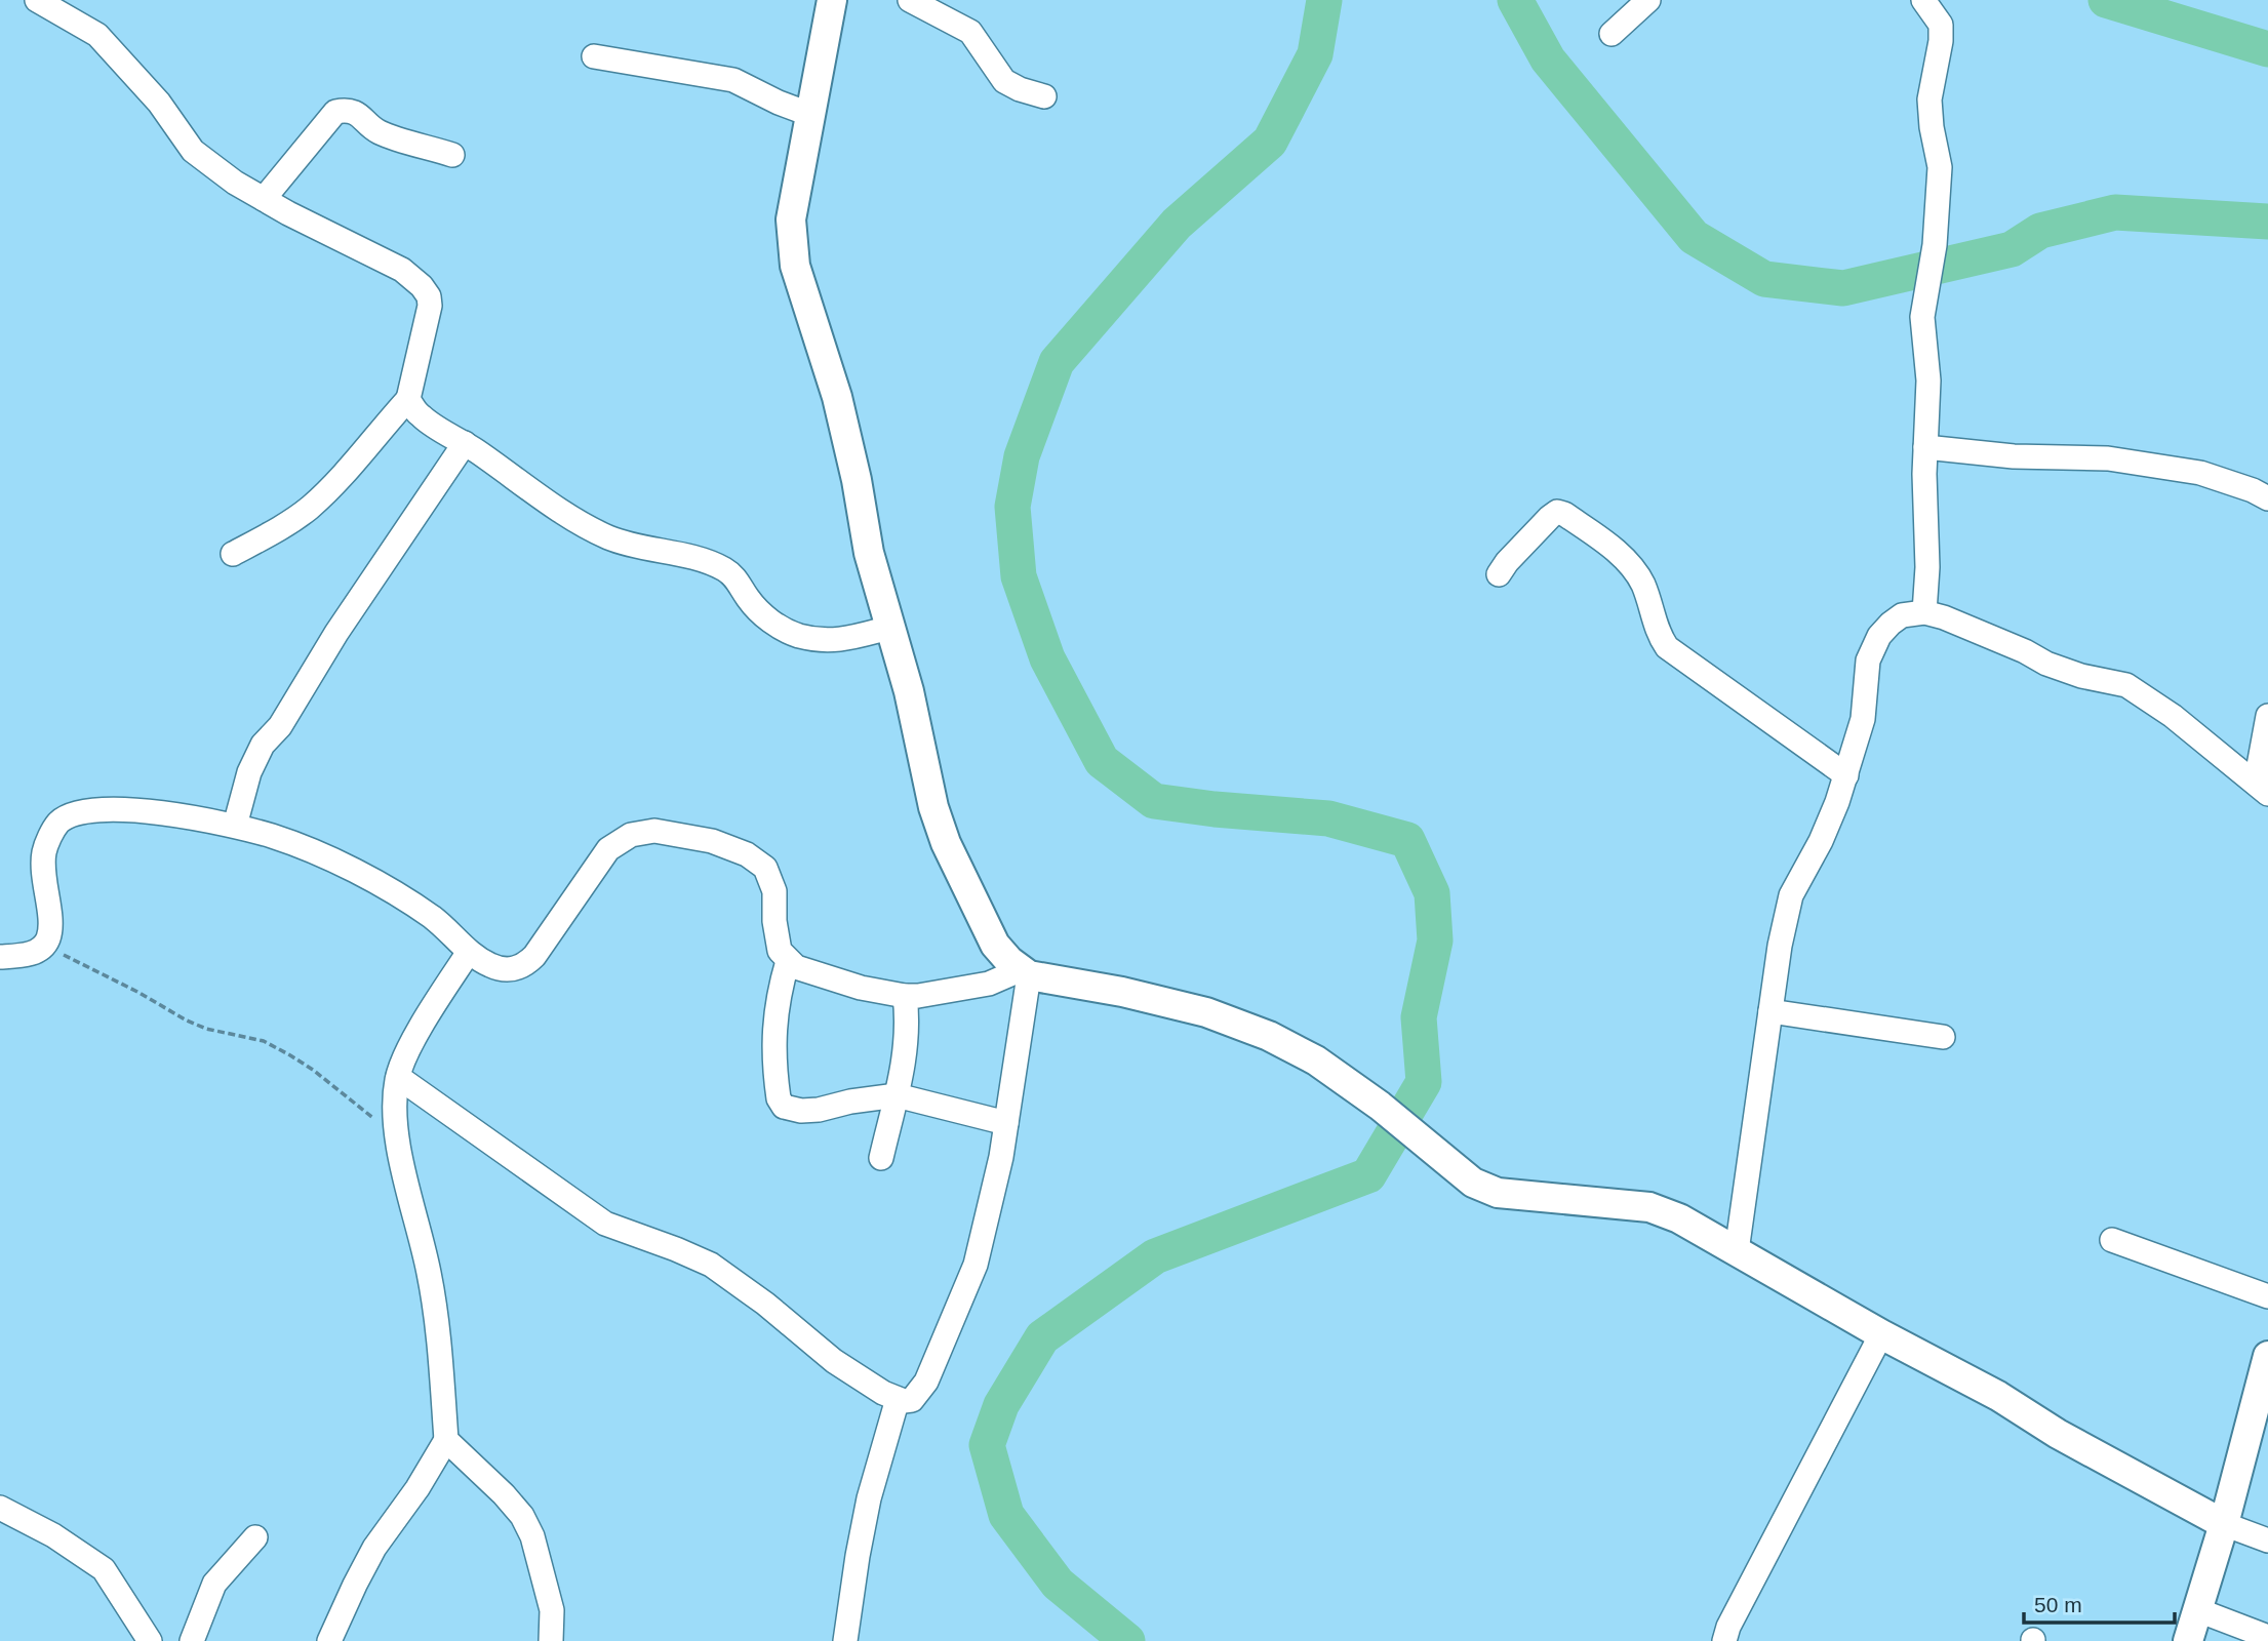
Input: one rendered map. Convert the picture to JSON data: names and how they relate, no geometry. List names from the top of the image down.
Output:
{
  "scale_bar": "50 m"
}
